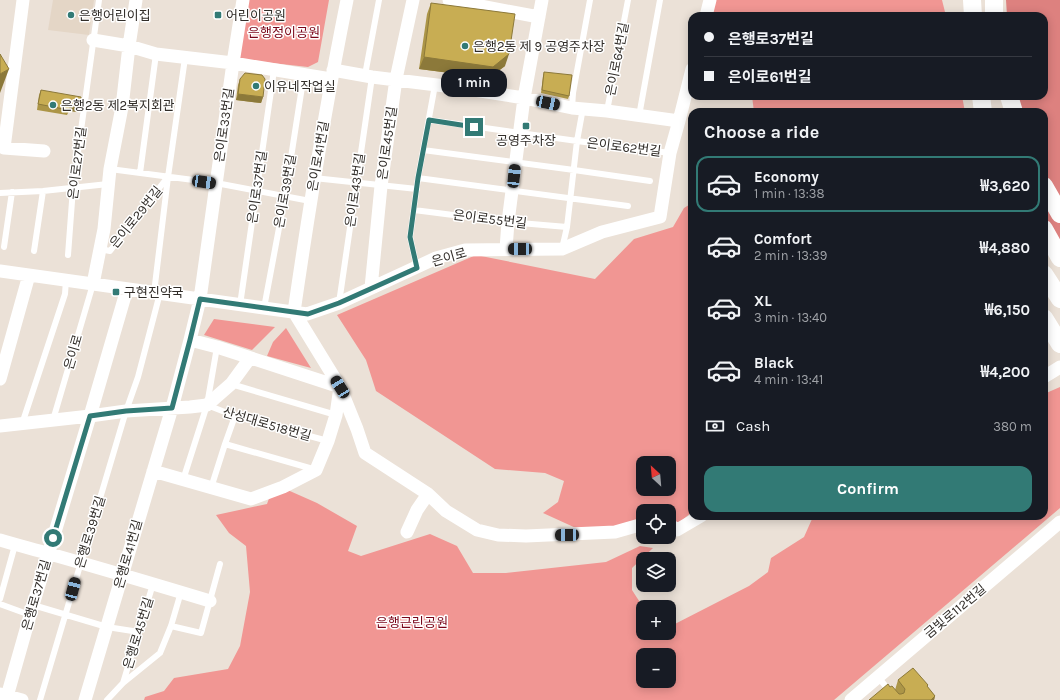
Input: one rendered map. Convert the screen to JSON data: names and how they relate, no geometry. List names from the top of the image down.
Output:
{
  "streets": {
    "street": [
      "은이로64번길",
      "은이로33번길",
      "은이로45번길",
      "은이로41번길",
      "은이로29번길",
      "은이로",
      "산성대로518번길",
      "은행로41번길",
      "은행로37번길",
      "금빛로112번길"
    ],
    "lane": [
      "은이로62번길",
      "은이로27번길",
      "은이로37번길",
      "은이로43번길",
      "은이로39번길",
      "은이로55번길",
      "은행로39번길",
      "은행로45번길"
    ]
  },
  "crossings": [
    ["은이로33번길", "은이로"],
    ["은이로45번길", "은이로"],
    ["은이로41번길", "은이로"],
    ["은이로37번길", "은이로"],
    ["은이로43번길", "은이로"],
    ["은이로39번길", "은이로"],
    ["은이로29번길", "은이로"],
    ["은이로", "산성대로518번길"],
    ["은이로", "은행로37번길"],
    ["산성대로518번길", "은행로39번길"],
    ["산성대로518번길", "은행로41번길"],
    ["산성대로518번길", "은행로37번길"]
  ],
  "parks": ["은행정이공원", "은행근린공원"],
  "places": {
    "other": [
      "은행어린이집",
      "은행2동 제 9 공영주차장",
      "이유네작업실",
      "은행2동 제2복지회관"
    ],
    "transit": ["어린이공원", "공영주차장", "구현진약국"]
  },
  "north": "top left",
  "page": {
    "banner": ["은행로37번길", "은이로61번길"],
    "bubble": "1 min",
    "heading": "Choose a ride",
    "list": [
      {
        "name": "Economy",
        "note": "1 min · 13:38",
        "value": "₩3,620"
      },
      {
        "name": "Comfort",
        "note": "2 min · 13:39",
        "value": "₩4,880"
      },
      {
        "name": "XL",
        "note": "3 min · 13:40",
        "value": "₩6,150"
      },
      {
        "name": "Black",
        "note": "4 min · 13:41",
        "value": "₩4,200"
      }
    ],
    "pay": ["Cash", "380 m"],
    "map_buttons": ["+", "−"],
    "buttons": "Confirm"
  }
}
